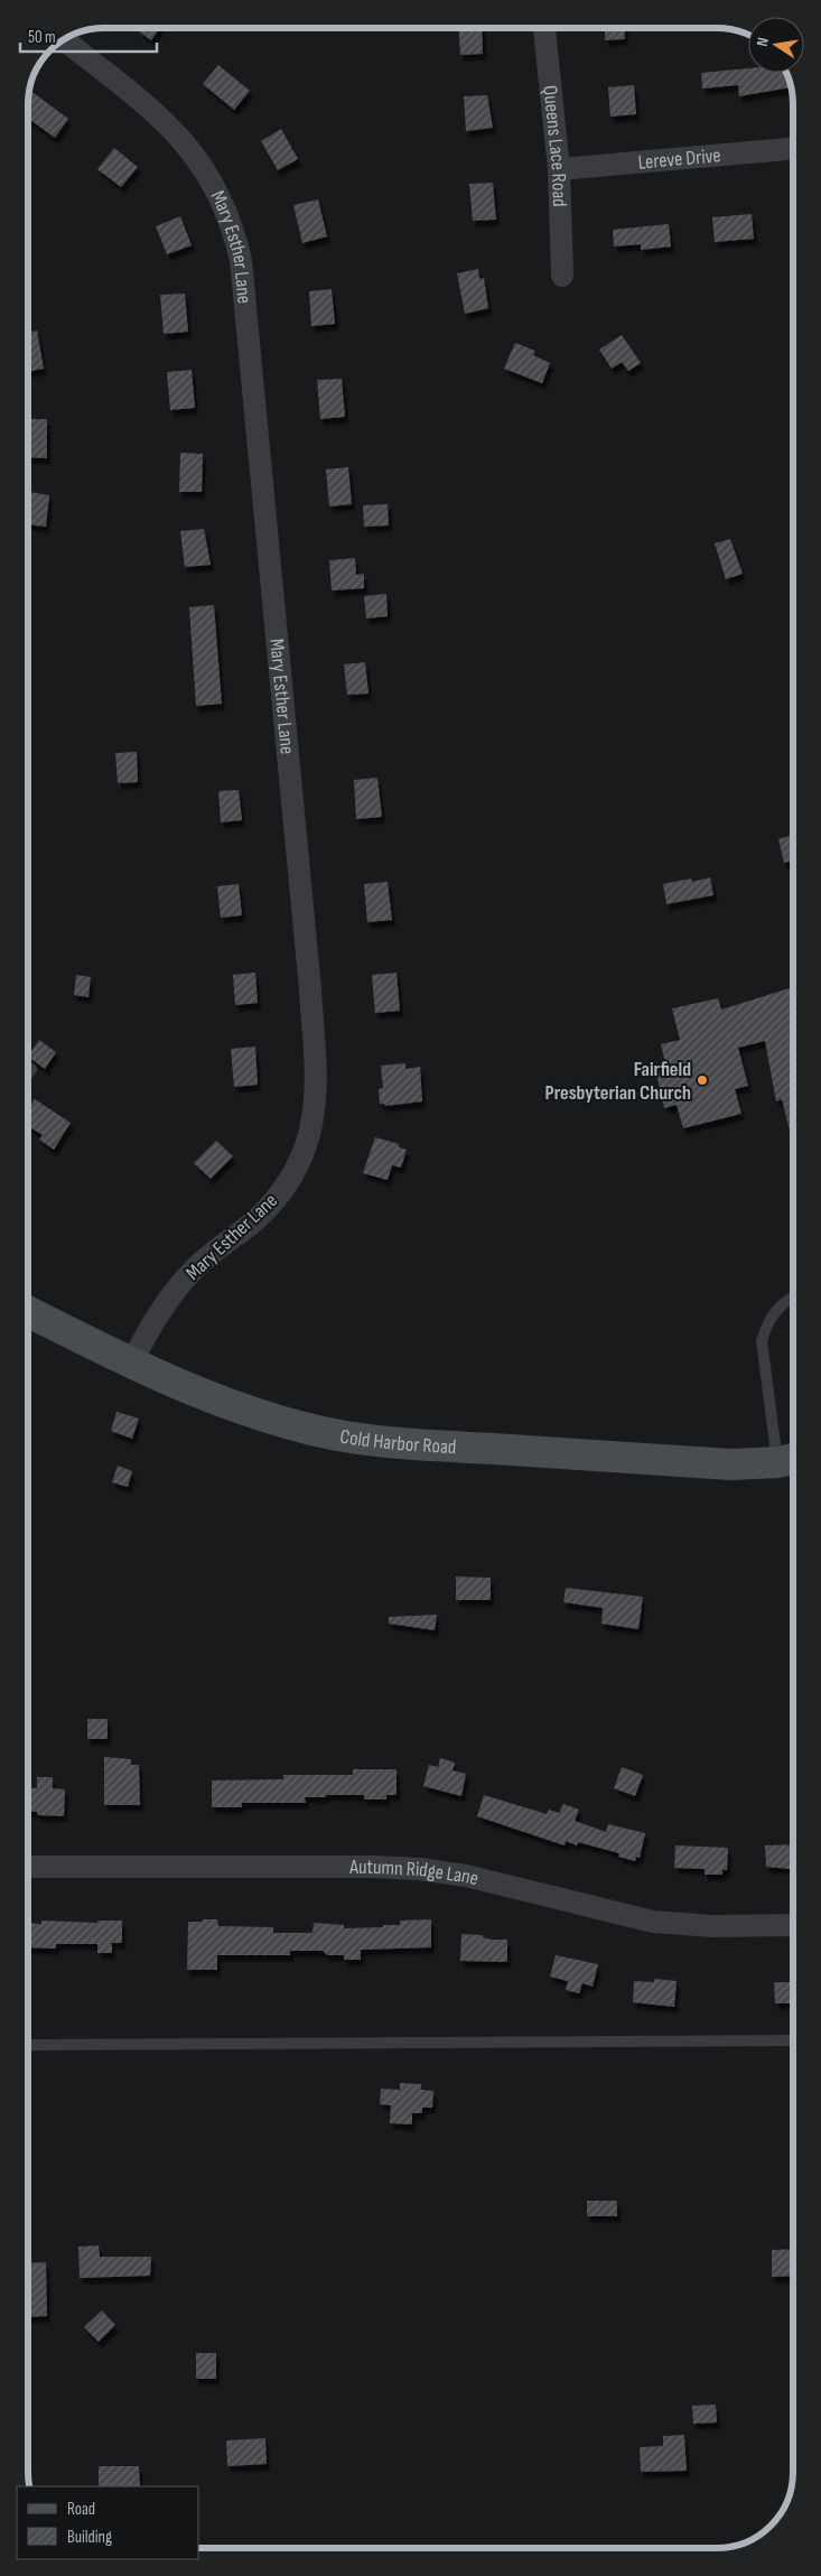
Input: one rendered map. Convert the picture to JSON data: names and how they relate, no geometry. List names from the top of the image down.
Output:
{
  "streets": {
    "main road": ["Cold Harbor Road"],
    "street": [
      "Queens Lace Road",
      "Lereve Drive",
      "Mary Esther Lane",
      "Autumn Ridge Lane"
    ]
  },
  "crossings": [
    ["Queens Lace Road", "Lereve Drive"],
    ["Mary Esther Lane", "Cold Harbor Road"]
  ],
  "places": ["Fairfield Presbyterian Church"],
  "legend": ["Road", "Building"],
  "scale_bar": "50 m",
  "north": "left"
}
